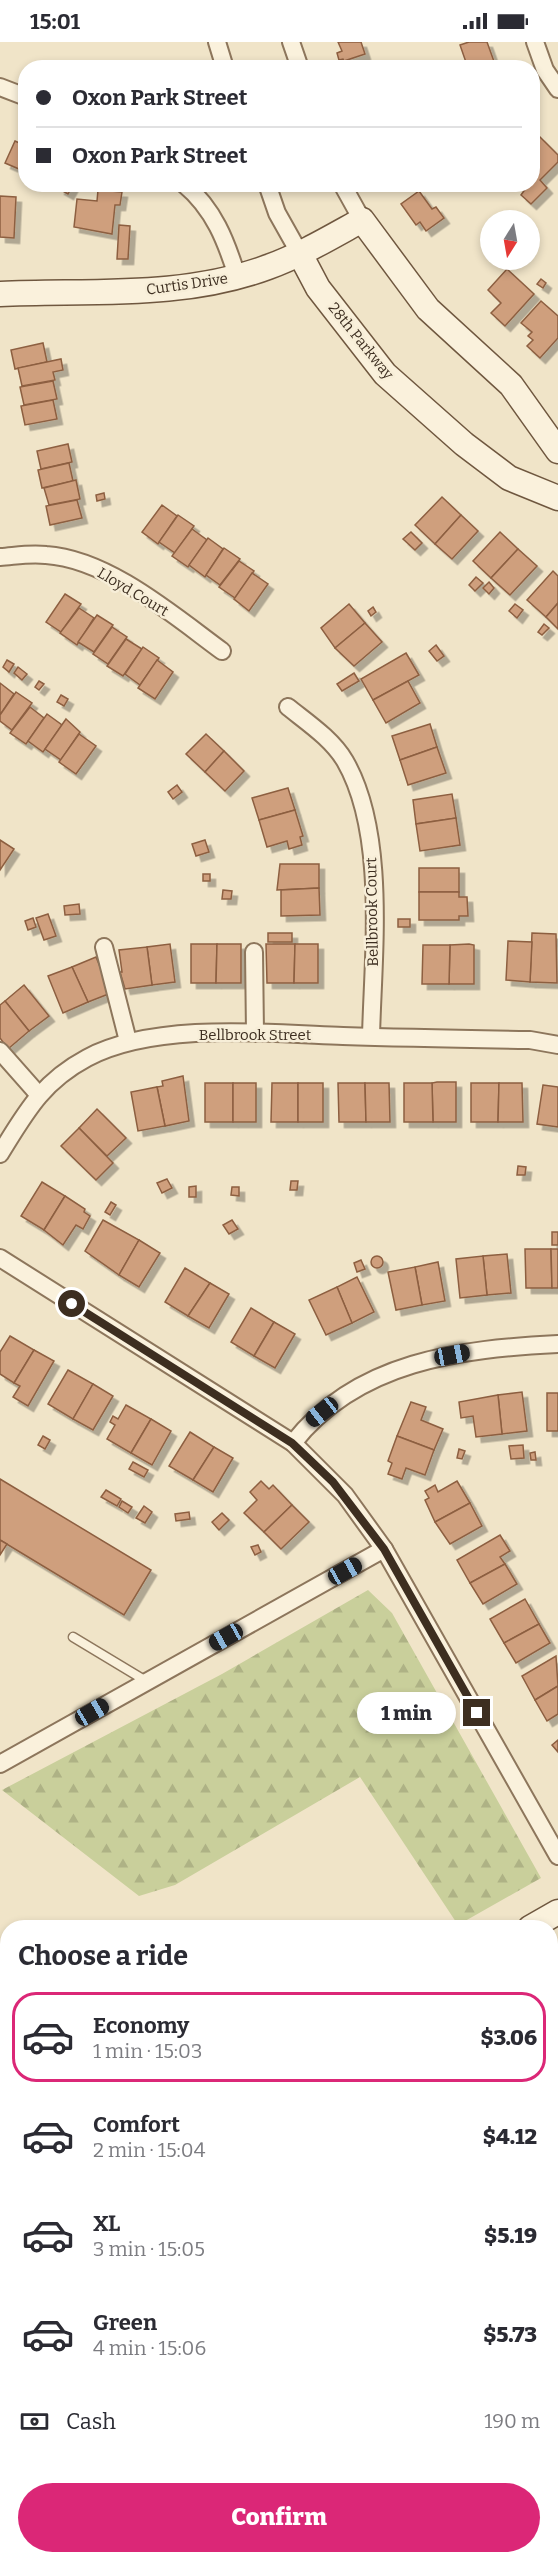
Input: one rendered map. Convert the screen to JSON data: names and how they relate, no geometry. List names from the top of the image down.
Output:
{
  "streets": {
    "street": [
      "Curtis Drive",
      "28th Parkway",
      "Lloyd Court",
      "Bellbrook Court",
      "Bellbrook Street"
    ]
  },
  "crossings": [
    ["Curtis Drive", "28th Parkway"],
    ["Bellbrook Court", "Bellbrook Street"]
  ],
  "north": "bottom",
  "page": {
    "status": "15:01",
    "banner": ["Oxon Park Street", "Oxon Park Street"],
    "bubble": "1 min",
    "heading": "Choose a ride",
    "list": [
      {
        "name": "Economy",
        "note": "1 min · 15:03",
        "value": "$3.06"
      },
      {
        "name": "Comfort",
        "note": "2 min · 15:04",
        "value": "$4.12"
      },
      {
        "name": "XL",
        "note": "3 min · 15:05",
        "value": "$5.19"
      },
      {
        "name": "Green",
        "note": "4 min · 15:06",
        "value": "$5.73"
      }
    ],
    "pay": ["Cash", "190 m"],
    "buttons": "Confirm"
  }
}
